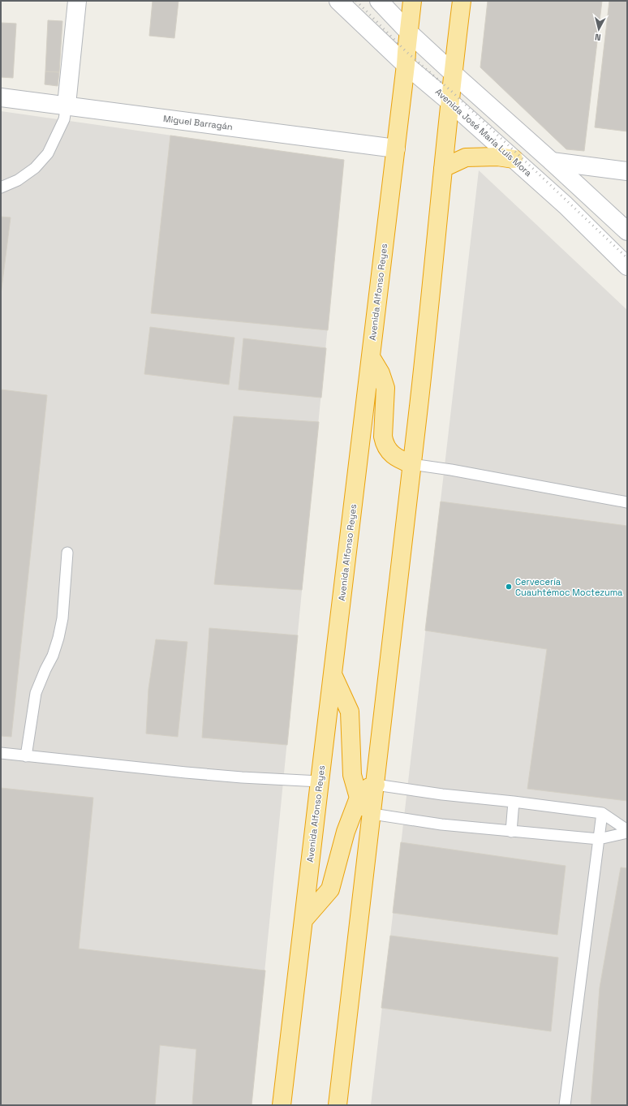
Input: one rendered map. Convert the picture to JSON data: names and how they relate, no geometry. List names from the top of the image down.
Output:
{
  "streets": {
    "highway": ["Avenida Alfonso Reyes"],
    "street": ["Miguel Barragán", "Avenida José María Luis Mora"]
  },
  "crossings": [
    ["Miguel Barragán", "Avenida Alfonso Reyes"],
    ["Avenida José María Luis Mora", "Avenida Alfonso Reyes"]
  ],
  "places": ["Cervecería Cuauhtémoc Moctezuma"],
  "north": "bottom"
}
